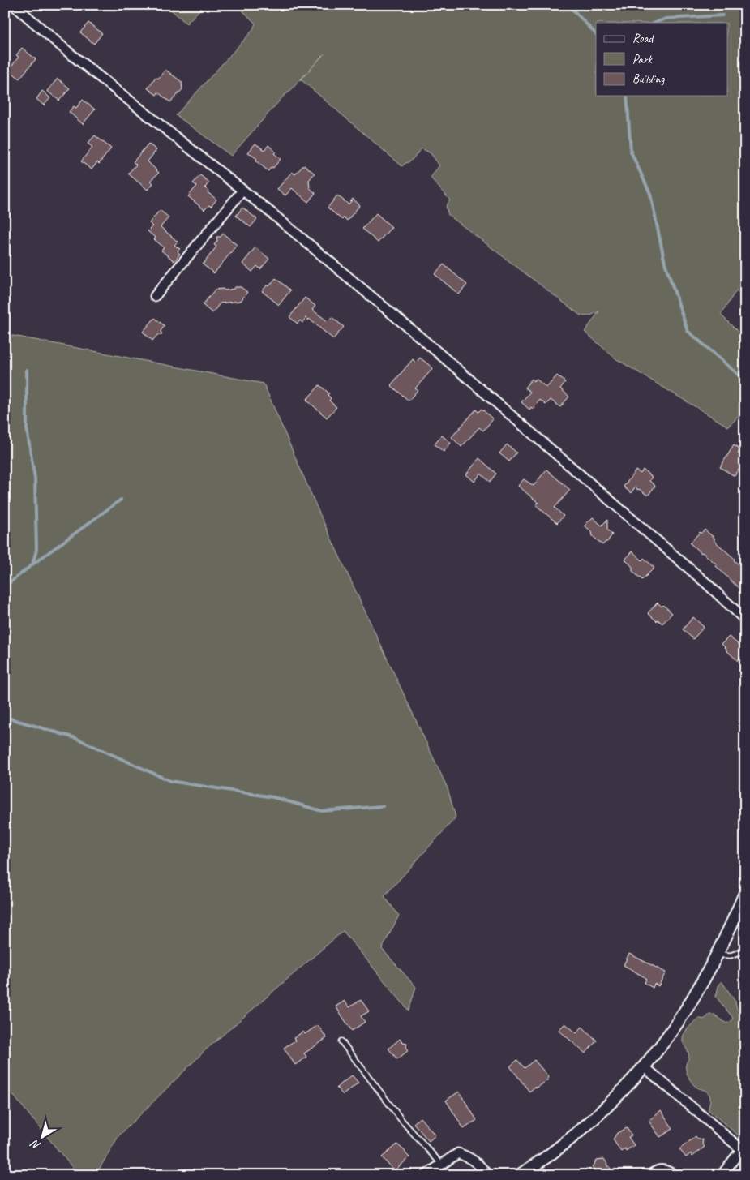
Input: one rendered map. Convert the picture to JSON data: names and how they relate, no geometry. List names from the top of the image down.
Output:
{
  "legend": ["Road", "Park", "Building"],
  "north": "bottom left"
}
